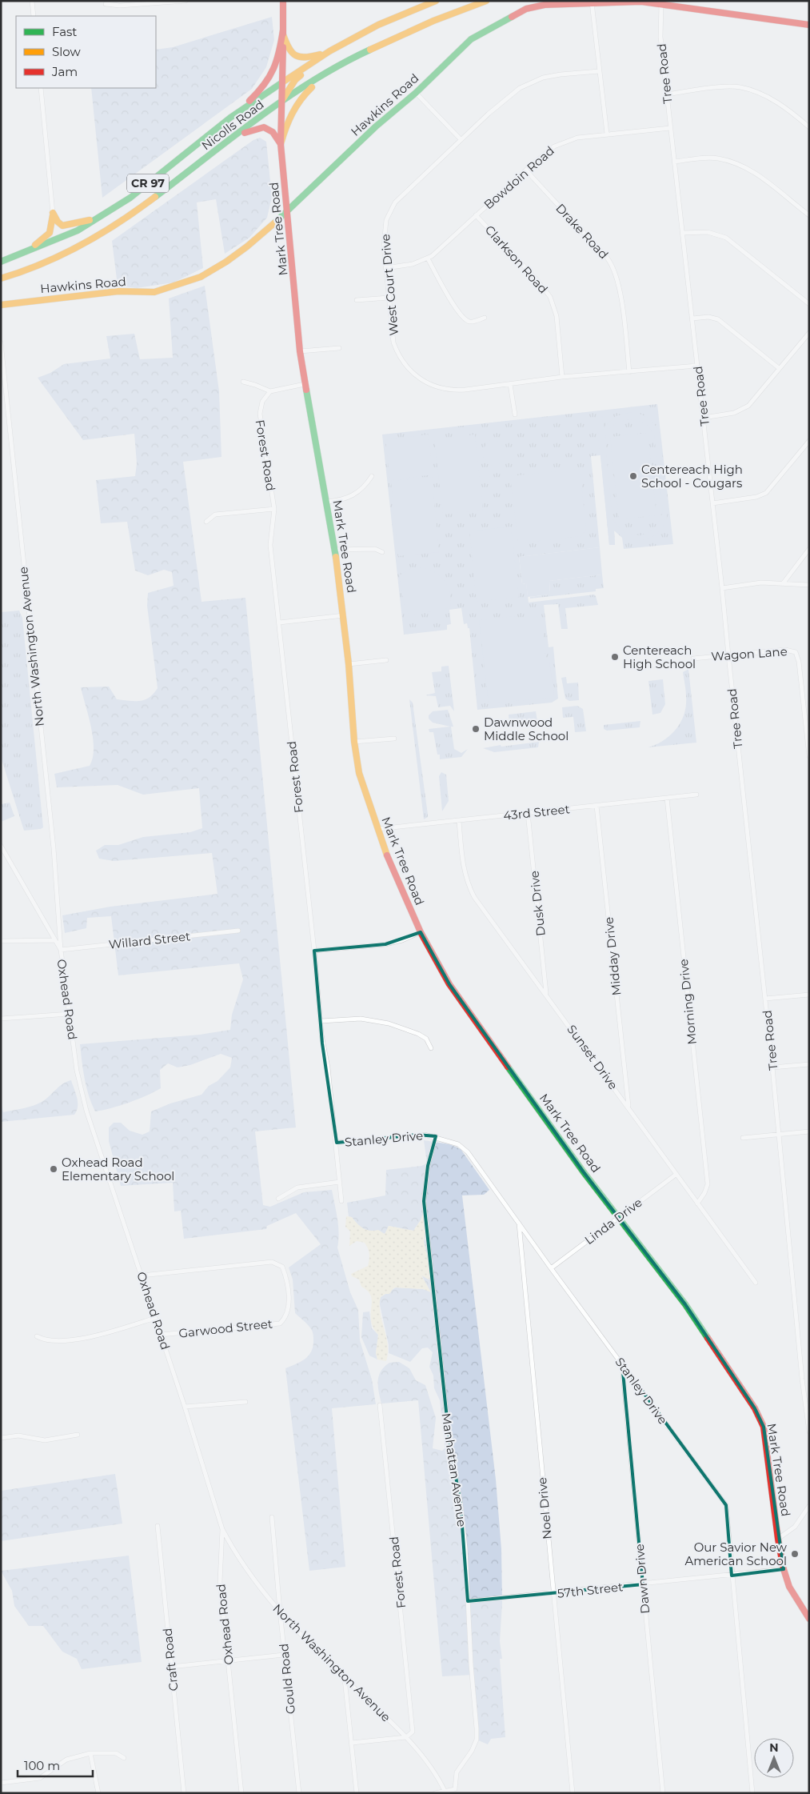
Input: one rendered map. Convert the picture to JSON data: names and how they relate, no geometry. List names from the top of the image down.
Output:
{
  "streets": {
    "main road": [
      "Hawkins Road",
      "Nicolls Road",
      "CR 97",
      "Mark Tree Road"
    ],
    "street": [
      "Tree Road",
      "Bowdoin Road",
      "Drake Road",
      "Clarkson Road",
      "West Court Drive",
      "Forest Road",
      "North Washington Avenue",
      "Wagon Lane",
      "43rd Street",
      "Dusk Drive",
      "Willard Street",
      "Midday Drive",
      "Oxhead Road",
      "Morning Drive",
      "Sunset Drive",
      "Stanley Drive",
      "Linda Drive",
      "Garwood Street",
      "Manhattan Avenue",
      "Noel Drive",
      "Dawn Drive",
      "57th Street",
      "Craft Road",
      "Gould Road"
    ]
  },
  "crossings": [
    ["Tree Road", "Hawkins Road"],
    ["Tree Road", "Bowdoin Road"],
    ["Tree Road", "West Court Drive"],
    ["Tree Road", "Wagon Lane"],
    ["Hawkins Road", "Mark Tree Road"],
    ["Nicolls Road", "Mark Tree Road"],
    ["Bowdoin Road", "Drake Road"],
    ["Bowdoin Road", "Clarkson Road"],
    ["Bowdoin Road", "West Court Drive"],
    ["Mark Tree Road", "43rd Street"],
    ["Mark Tree Road", "Linda Drive"],
    ["Mark Tree Road", "57th Street"],
    ["Drake Road", "West Court Drive"],
    ["Clarkson Road", "West Court Drive"],
    ["Forest Road", "North Washington Avenue"],
    ["Forest Road", "Stanley Drive"],
    ["North Washington Avenue", "Willard Street"],
    ["North Washington Avenue", "Oxhead Road"],
    ["North Washington Avenue", "Manhattan Avenue"],
    ["North Washington Avenue", "Gould Road"],
    ["43rd Street", "Dusk Drive"],
    ["43rd Street", "Midday Drive"],
    ["43rd Street", "Morning Drive"],
    ["43rd Street", "Sunset Drive"],
    ["Dusk Drive", "Sunset Drive"],
    ["Willard Street", "Oxhead Road"],
    ["Midday Drive", "Sunset Drive"],
    ["Oxhead Road", "Garwood Street"],
    ["Morning Drive", "Sunset Drive"],
    ["Sunset Drive", "Linda Drive"],
    ["Stanley Drive", "Linda Drive"],
    ["Stanley Drive", "Manhattan Avenue"],
    ["Stanley Drive", "Noel Drive"],
    ["Stanley Drive", "Dawn Drive"],
    ["Stanley Drive", "57th Street"],
    ["Manhattan Avenue", "57th Street"],
    ["Noel Drive", "57th Street"],
    ["Dawn Drive", "57th Street"]
  ],
  "places": [
    "Centereach High School - Cougars",
    "Centereach High School",
    "Dawnwood Middle School",
    "Oxhead Road Elementary School",
    "Our Savior New American School"
  ],
  "legend": ["Fast", "Slow", "Jam"],
  "scale_bar": "100 m",
  "north": "top"
}
